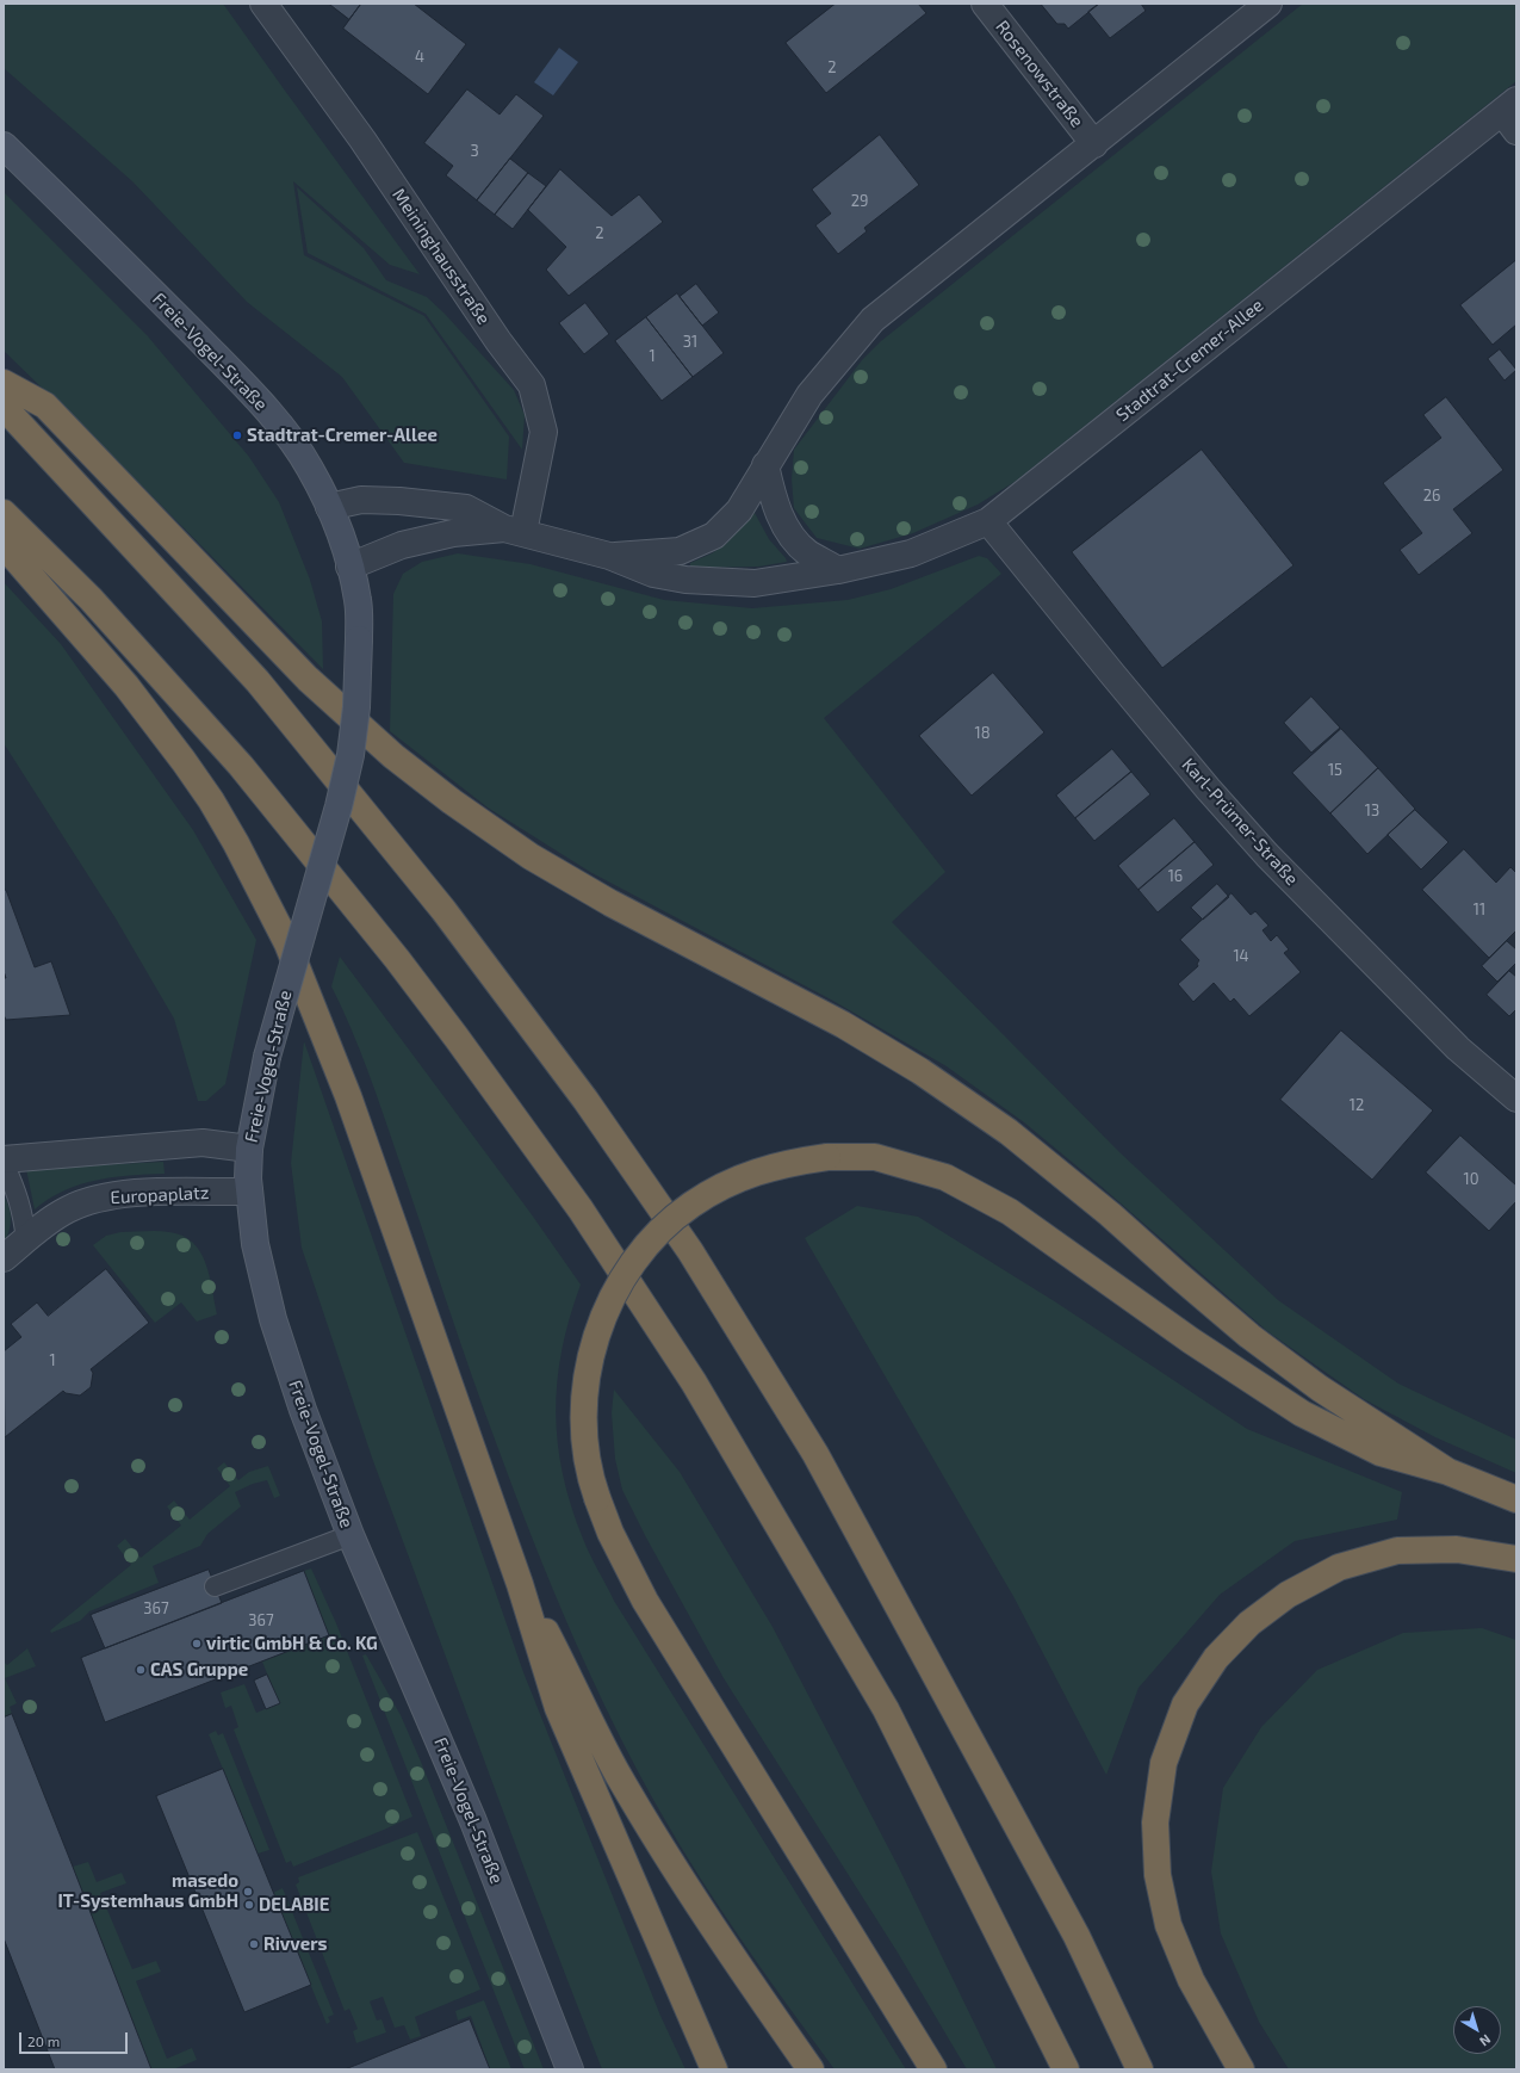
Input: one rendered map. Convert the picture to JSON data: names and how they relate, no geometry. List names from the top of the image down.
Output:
{
  "streets": {
    "street": [
      "Rosenowstraße",
      "Meininghausstraße",
      "Freie-Vogel-Straße",
      "Stadtrat-Cremer-Allee",
      "Karl-Prümer-Straße",
      "Europaplatz"
    ]
  },
  "crossings": [
    ["Rosenowstraße", "Stadtrat-Cremer-Allee"],
    ["Meininghausstraße", "Stadtrat-Cremer-Allee"],
    ["Freie-Vogel-Straße", "Stadtrat-Cremer-Allee"],
    ["Freie-Vogel-Straße", "Europaplatz"],
    ["Stadtrat-Cremer-Allee", "Karl-Prümer-Straße"]
  ],
  "places": [
    "Stadtrat-Cremer-Allee",
    "virtic GmbH & Co. KG",
    "CAS Gruppe",
    "masedo IT-Systemhaus GmbH",
    "DELABIE",
    "Rivvers"
  ],
  "house_numbers": [
    "4",
    "2",
    "3",
    "29",
    "2",
    "31",
    "1",
    "26",
    "18",
    "15",
    "13",
    "16",
    "11",
    "14",
    "12",
    "10",
    "1",
    "367",
    "367"
  ],
  "scale_bar": "20 m",
  "north": "bottom right"
}
